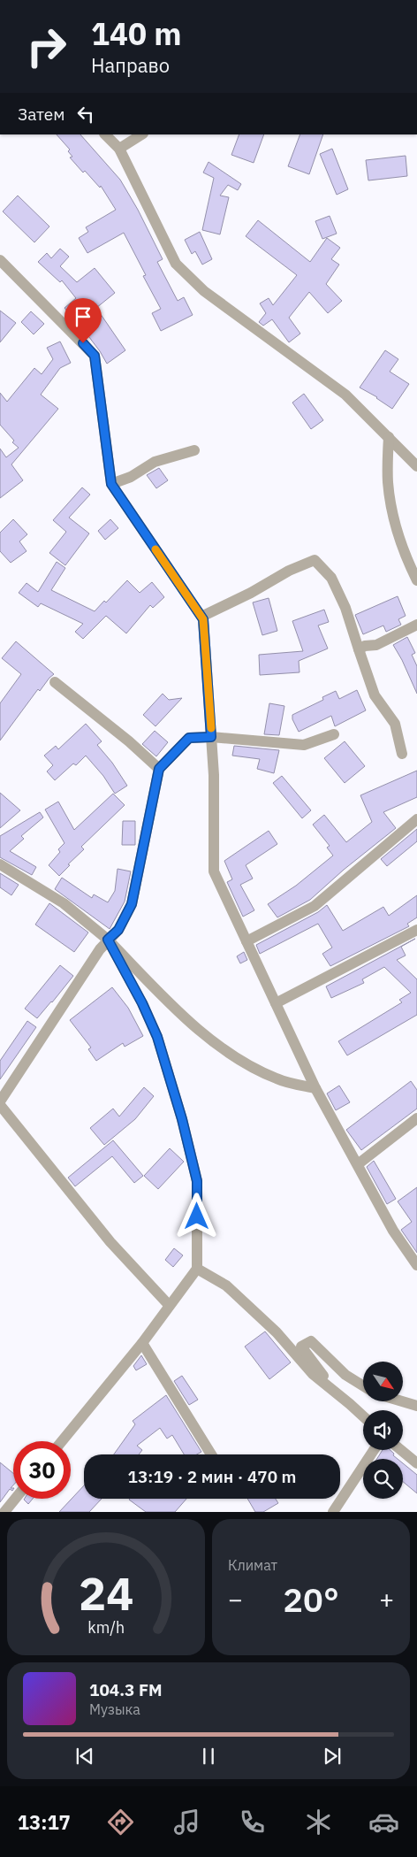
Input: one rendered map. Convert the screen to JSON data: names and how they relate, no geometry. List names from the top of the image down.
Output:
{
  "north": "bottom right",
  "page": {
    "turn": ["140 m", "Направо"],
    "then": "Затем",
    "limit": "30",
    "trip": "13:19 · 2 мин · 470 m",
    "tile": "Климат",
    "heat": ["−", "20°", "+"],
    "song": ["104.3 FM", "Музыка"],
    "tabs": "13:17",
    "gauge": ["24", "km/h"]
  }
}
